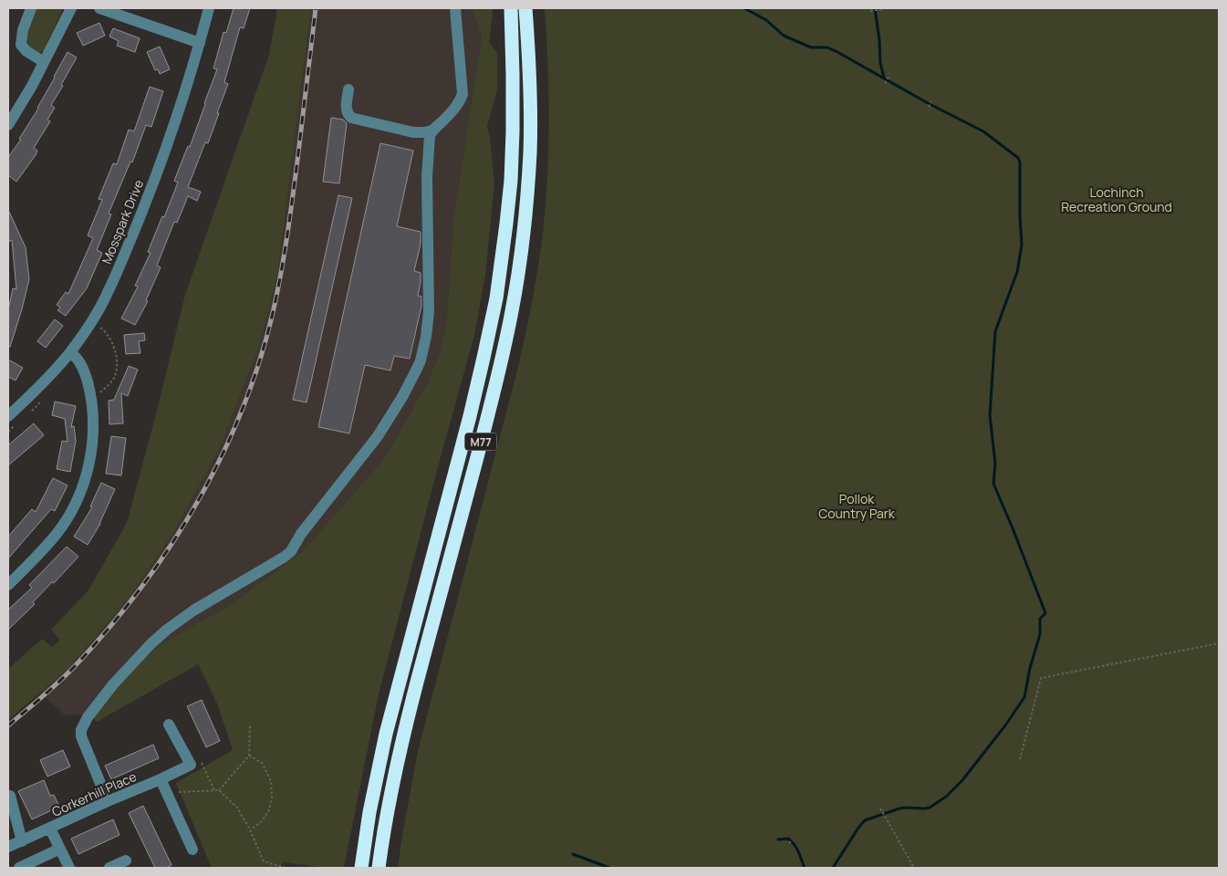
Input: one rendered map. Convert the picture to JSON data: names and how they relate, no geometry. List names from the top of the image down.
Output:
{
  "streets": {
    "highway": ["M77"],
    "street": ["Mosspark Drive", "Corkerhill Place"]
  },
  "parks": ["Lochinch Recreation Ground", "Pollok Country Park"]
}
